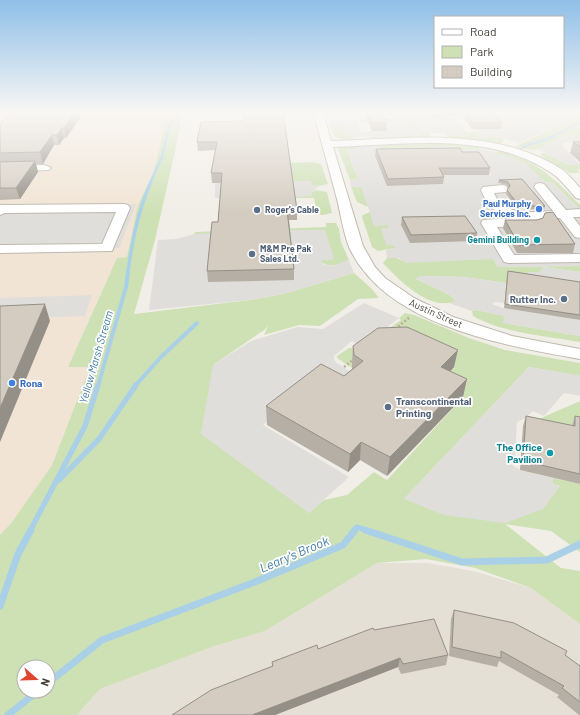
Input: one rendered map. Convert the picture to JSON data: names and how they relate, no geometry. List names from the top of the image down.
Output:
{
  "streets": {
    "street": ["Austin Street"]
  },
  "water": ["Yellow Marsh Stream", "Leary's Brook"],
  "places": [
    "Paul Murphy Services Inc.",
    "Roger's Cable",
    "Gemini Building",
    "M&M Pre Pak Sales Ltd.",
    "Rutter Inc.",
    "Rona",
    "Transcontinental Printing",
    "The Office Pavilion"
  ],
  "legend": ["Road", "Park", "Building"],
  "north": "right"
}
